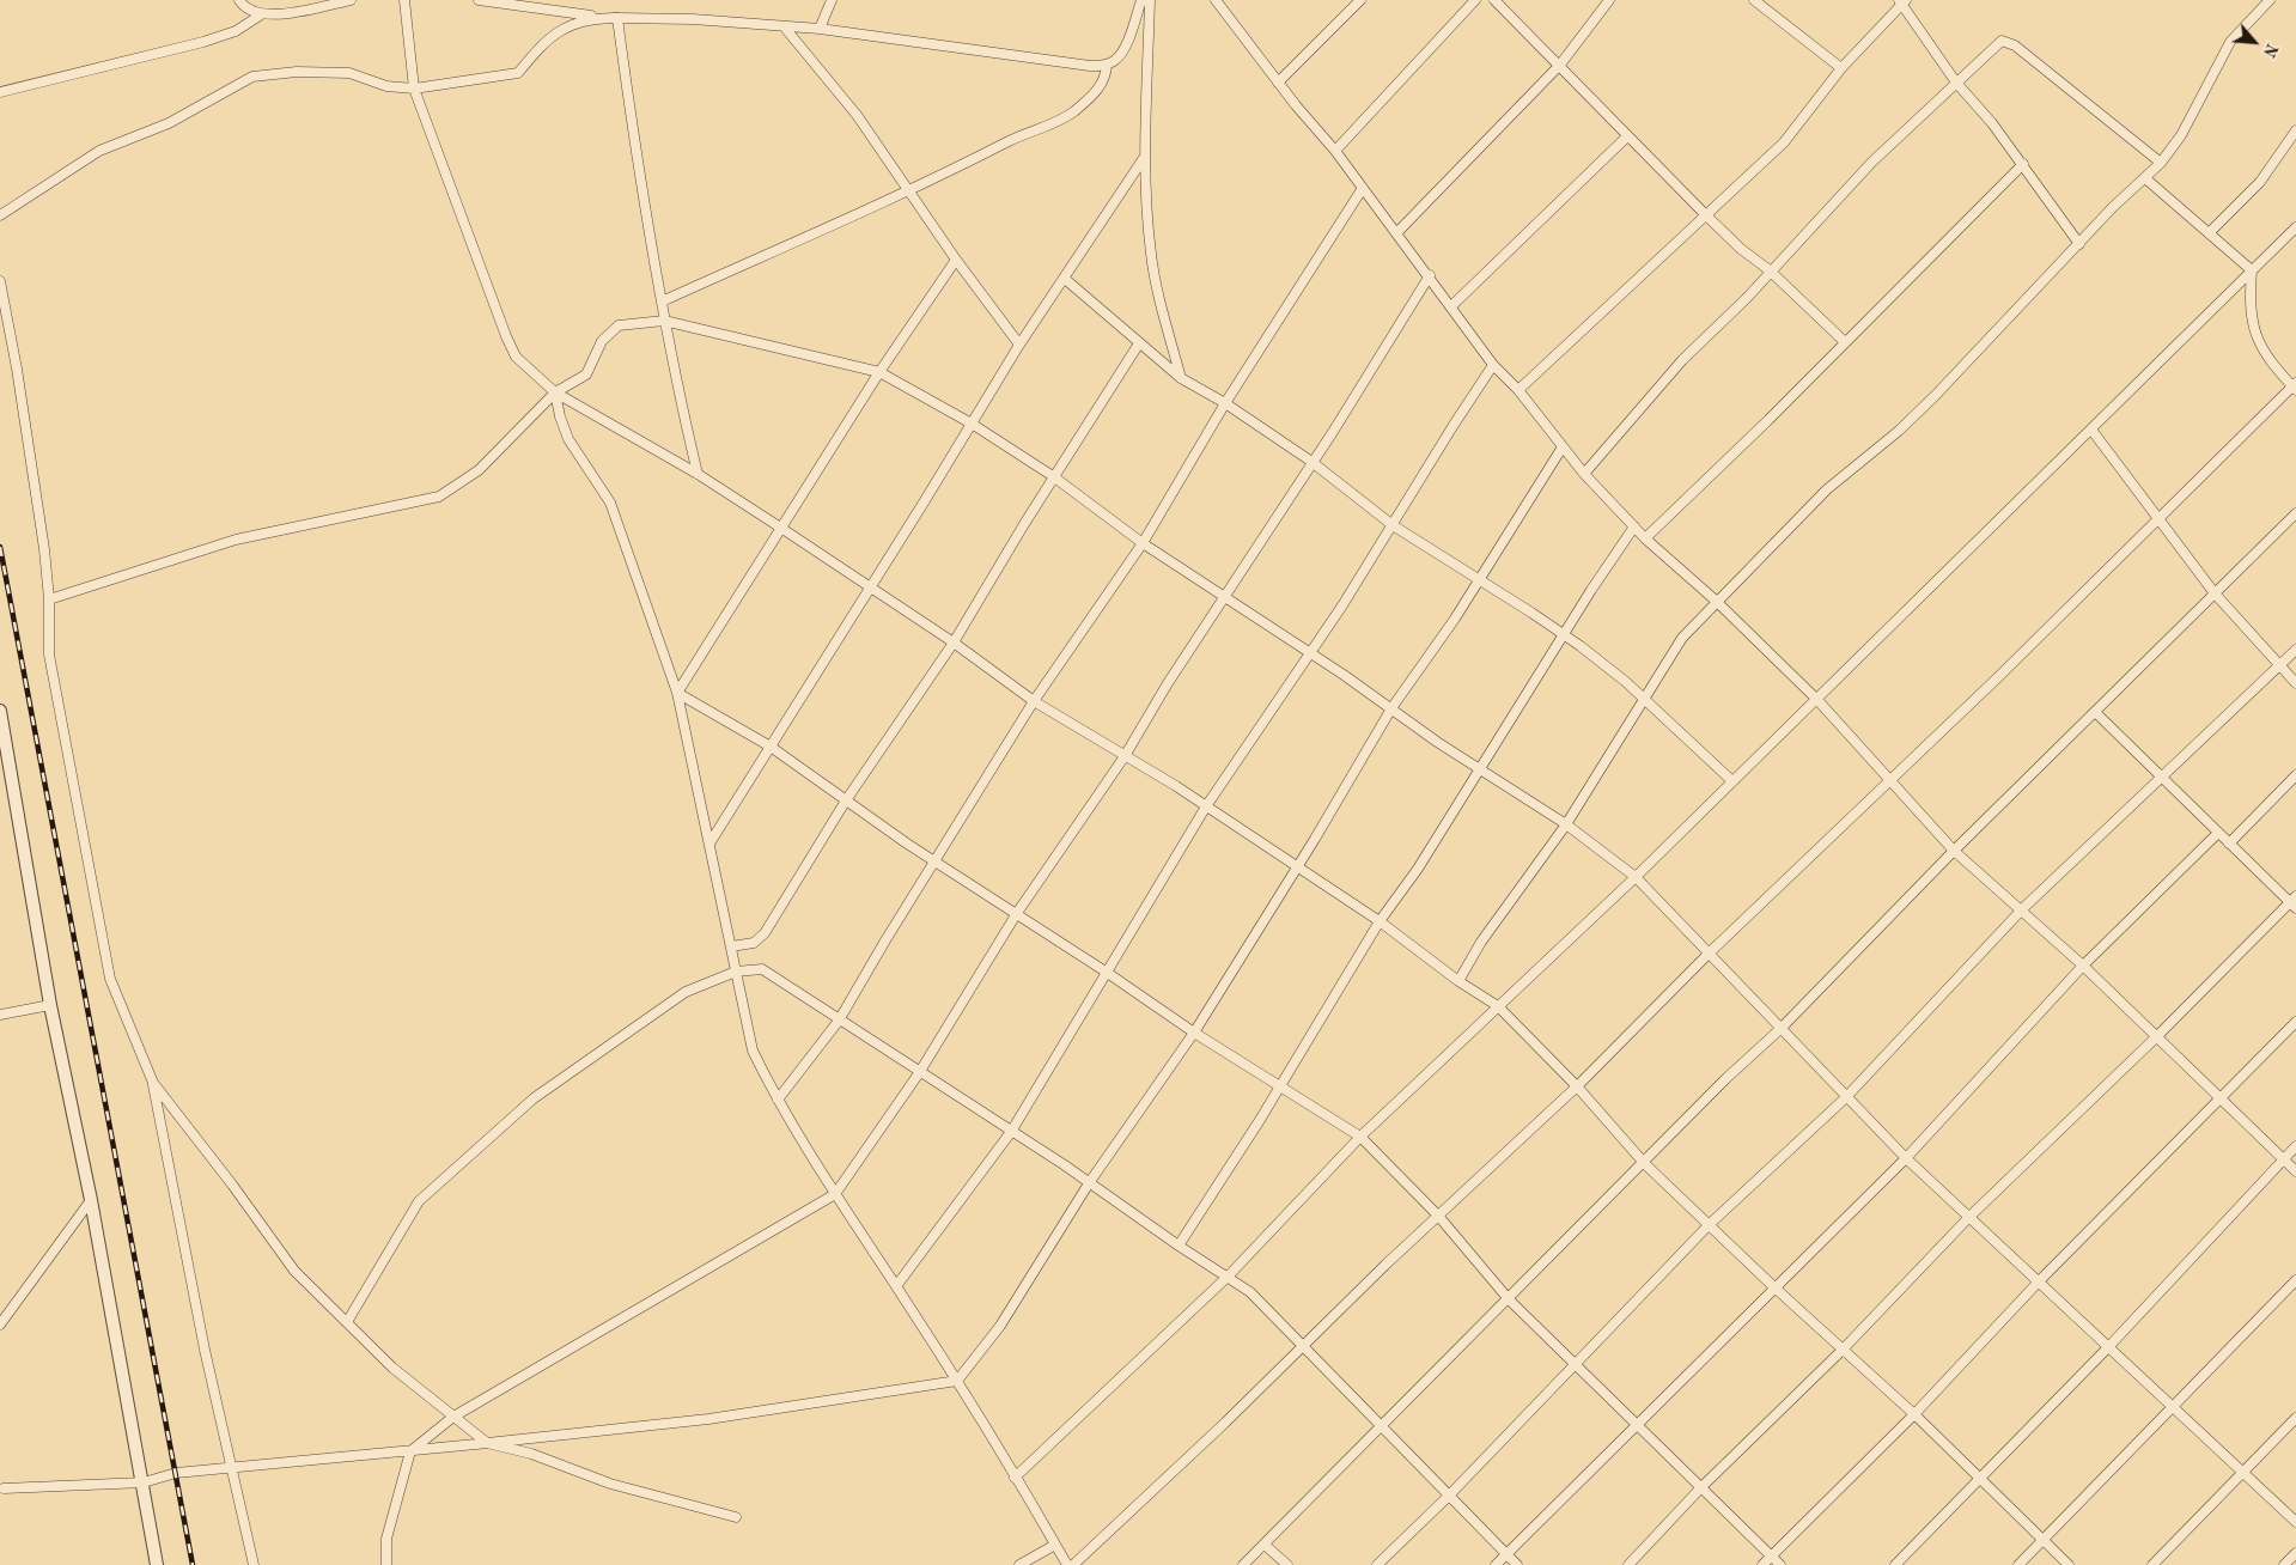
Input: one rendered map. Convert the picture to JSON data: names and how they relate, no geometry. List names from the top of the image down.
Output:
{
  "north": "bottom right"
}
